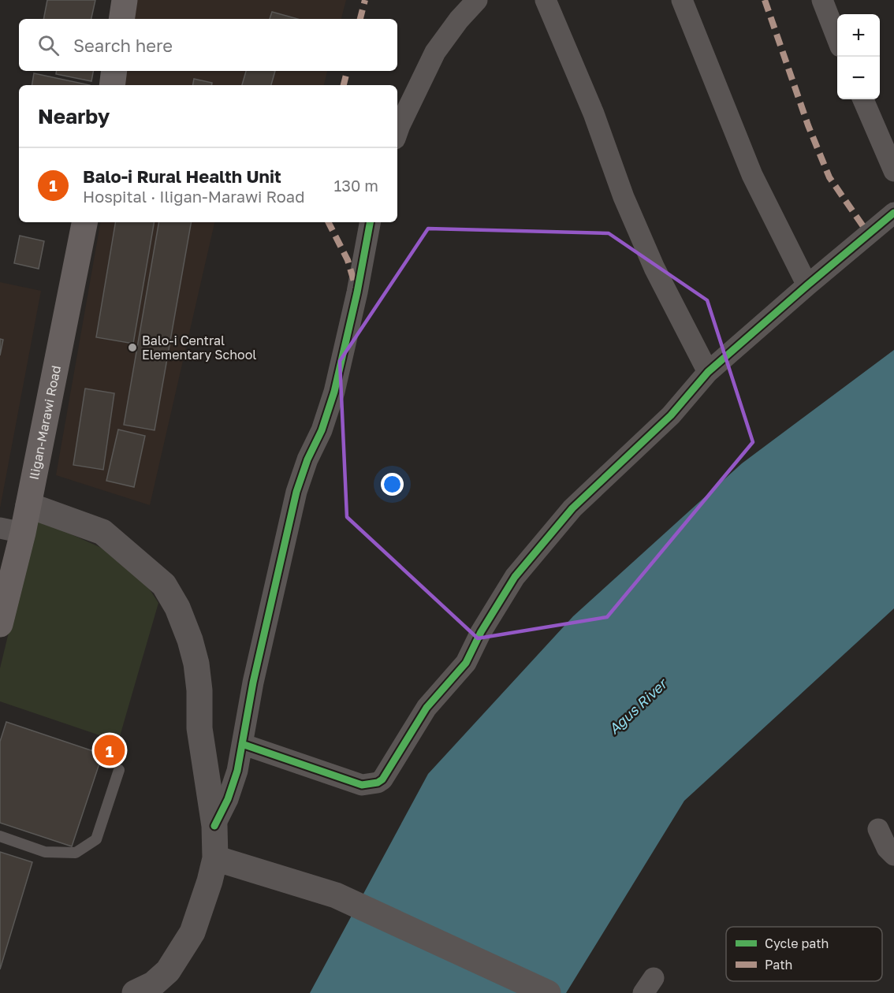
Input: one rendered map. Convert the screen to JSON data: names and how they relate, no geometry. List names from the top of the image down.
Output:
{
  "streets": {
    "highway": ["Iligan-Marawi Road"]
  },
  "water": ["Agus River"],
  "places": ["Balo-i Central Elementary School"],
  "legend": ["Cycle path", "Path"],
  "page": {
    "map_buttons": ["+", "−"],
    "search": "Search here",
    "heading": "Nearby",
    "list": [
      {
        "mark": "1",
        "name": "Balo-i Rural Health Unit",
        "note": "Hospital · Iligan-Marawi Road",
        "value": "130 m"
      }
    ],
    "pins": "1"
  }
}
